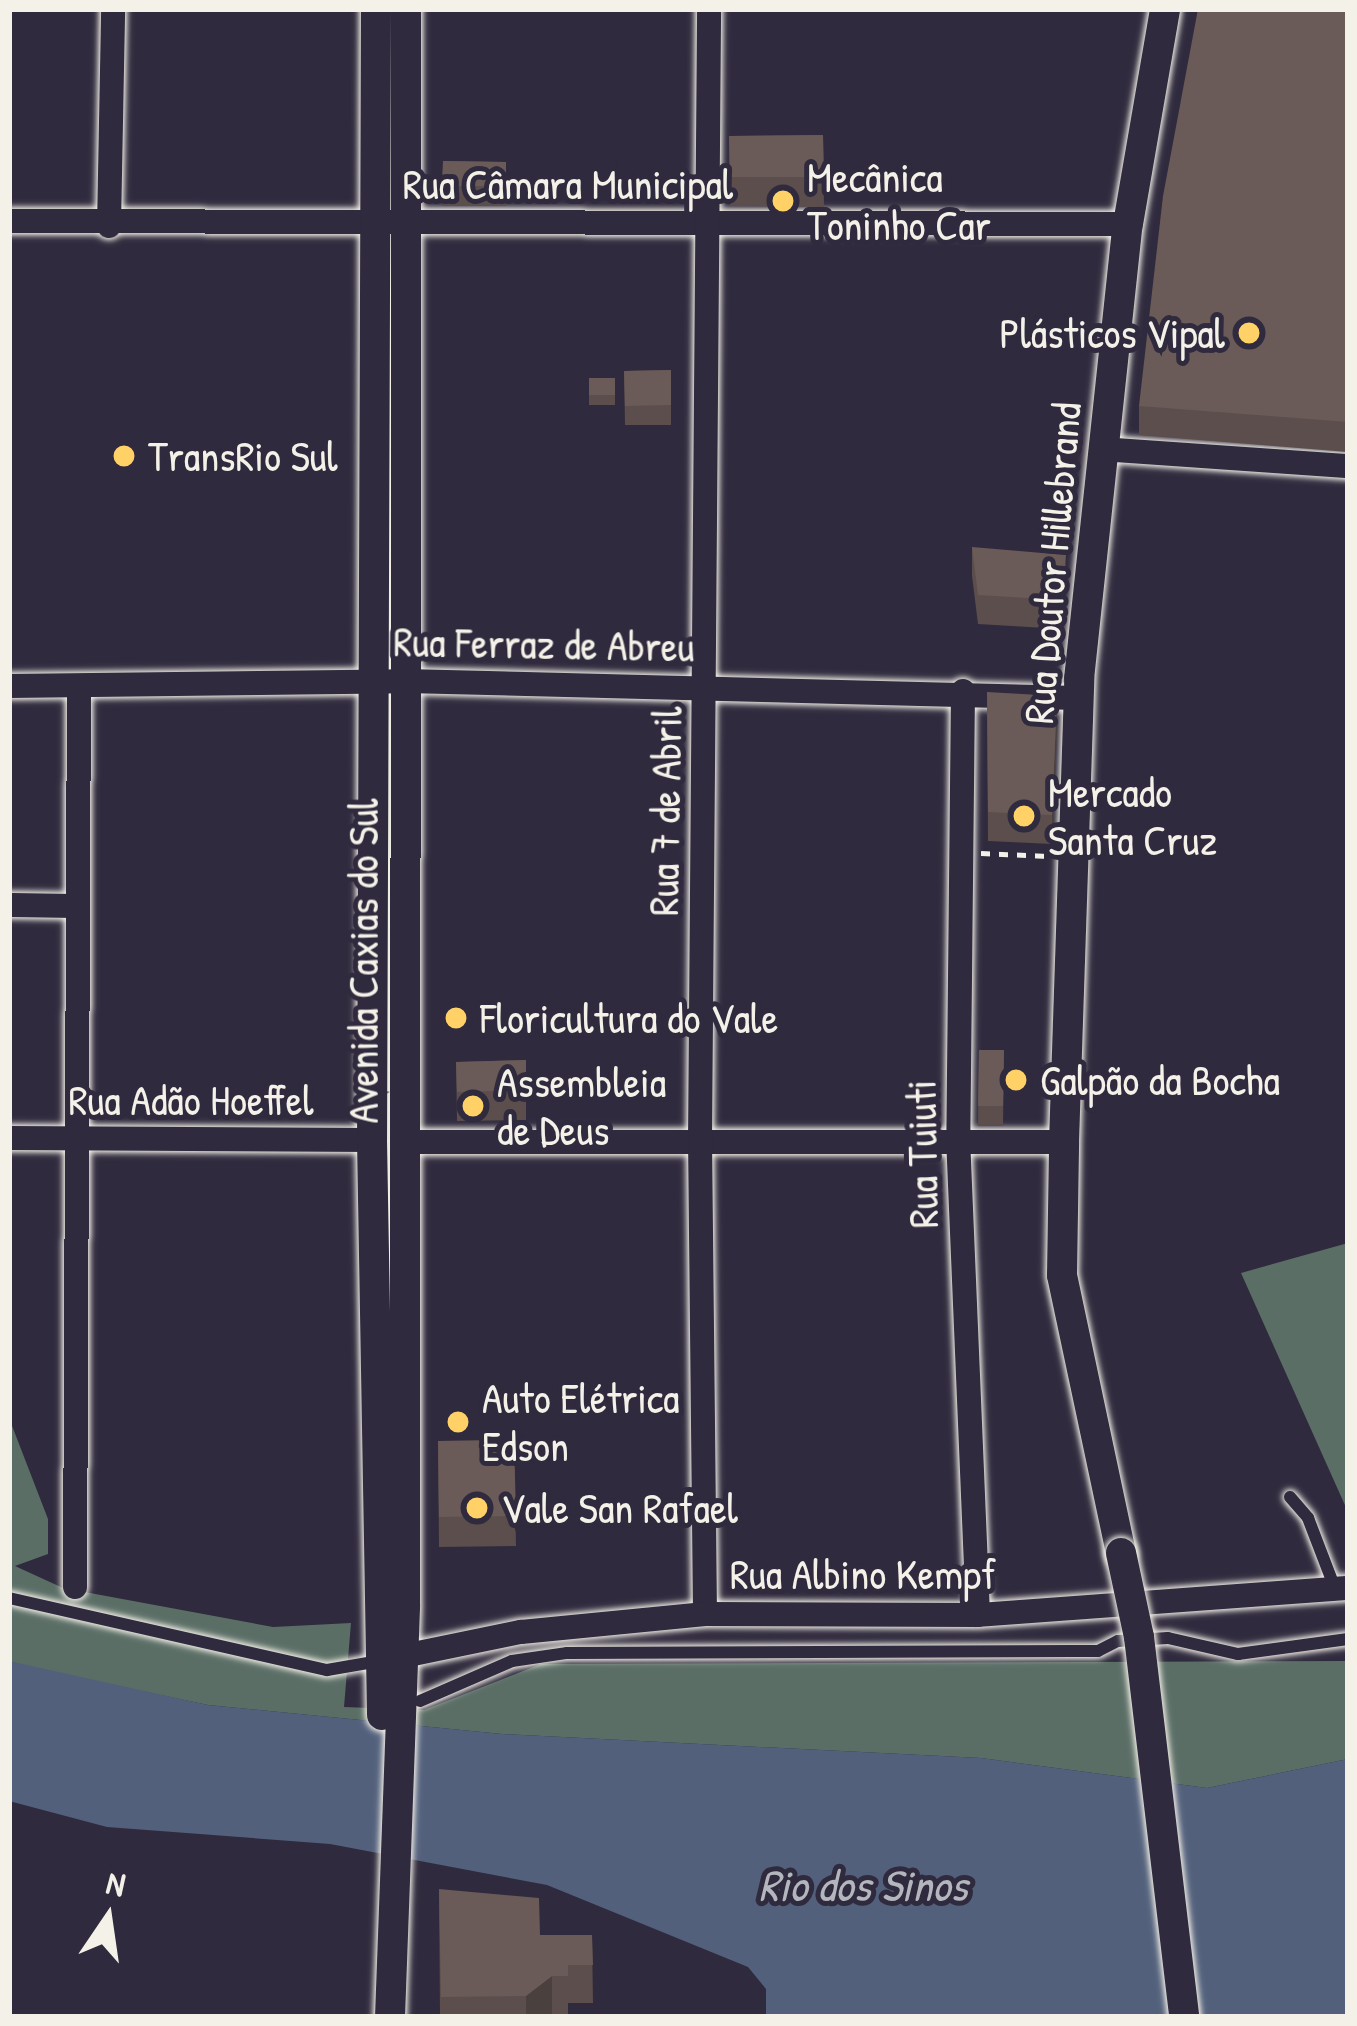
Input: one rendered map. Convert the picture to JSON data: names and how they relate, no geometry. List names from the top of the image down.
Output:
{
  "streets": {
    "street": [
      "Rua Câmara Municipal",
      "Rua Doutor Hillebrand",
      "Rua Ferraz de Abreu",
      "Rua 7 de Abril",
      "Avenida Caxias do Sul",
      "Rua Adão Hoeffel",
      "Rua Tuiuti",
      "Rua Albino Kempf"
    ]
  },
  "crossings": [
    ["Rua Câmara Municipal", "Rua Doutor Hillebrand"],
    ["Rua Câmara Municipal", "Rua 7 de Abril"],
    ["Rua Câmara Municipal", "Avenida Caxias do Sul"],
    ["Rua Doutor Hillebrand", "Rua Ferraz de Abreu"],
    ["Rua Ferraz de Abreu", "Rua 7 de Abril"],
    ["Rua Ferraz de Abreu", "Avenida Caxias do Sul"],
    ["Rua Ferraz de Abreu", "Rua Tuiuti"],
    ["Rua 7 de Abril", "Rua Albino Kempf"],
    ["Avenida Caxias do Sul", "Rua Adão Hoeffel"],
    ["Avenida Caxias do Sul", "Rua Albino Kempf"],
    ["Rua Tuiuti", "Rua Albino Kempf"]
  ],
  "water": ["Rio dos Sinos"],
  "places": [
    "Mecânica Toninho Car",
    "Plásticos Vipal",
    "TransRio Sul",
    "Mercado Santa Cruz",
    "Floricultura do Vale",
    "Galpão da Bocha",
    "Assembleia de Deus",
    "Auto Elétrica Edson",
    "Vale San Rafael"
  ],
  "north": "top"
}
